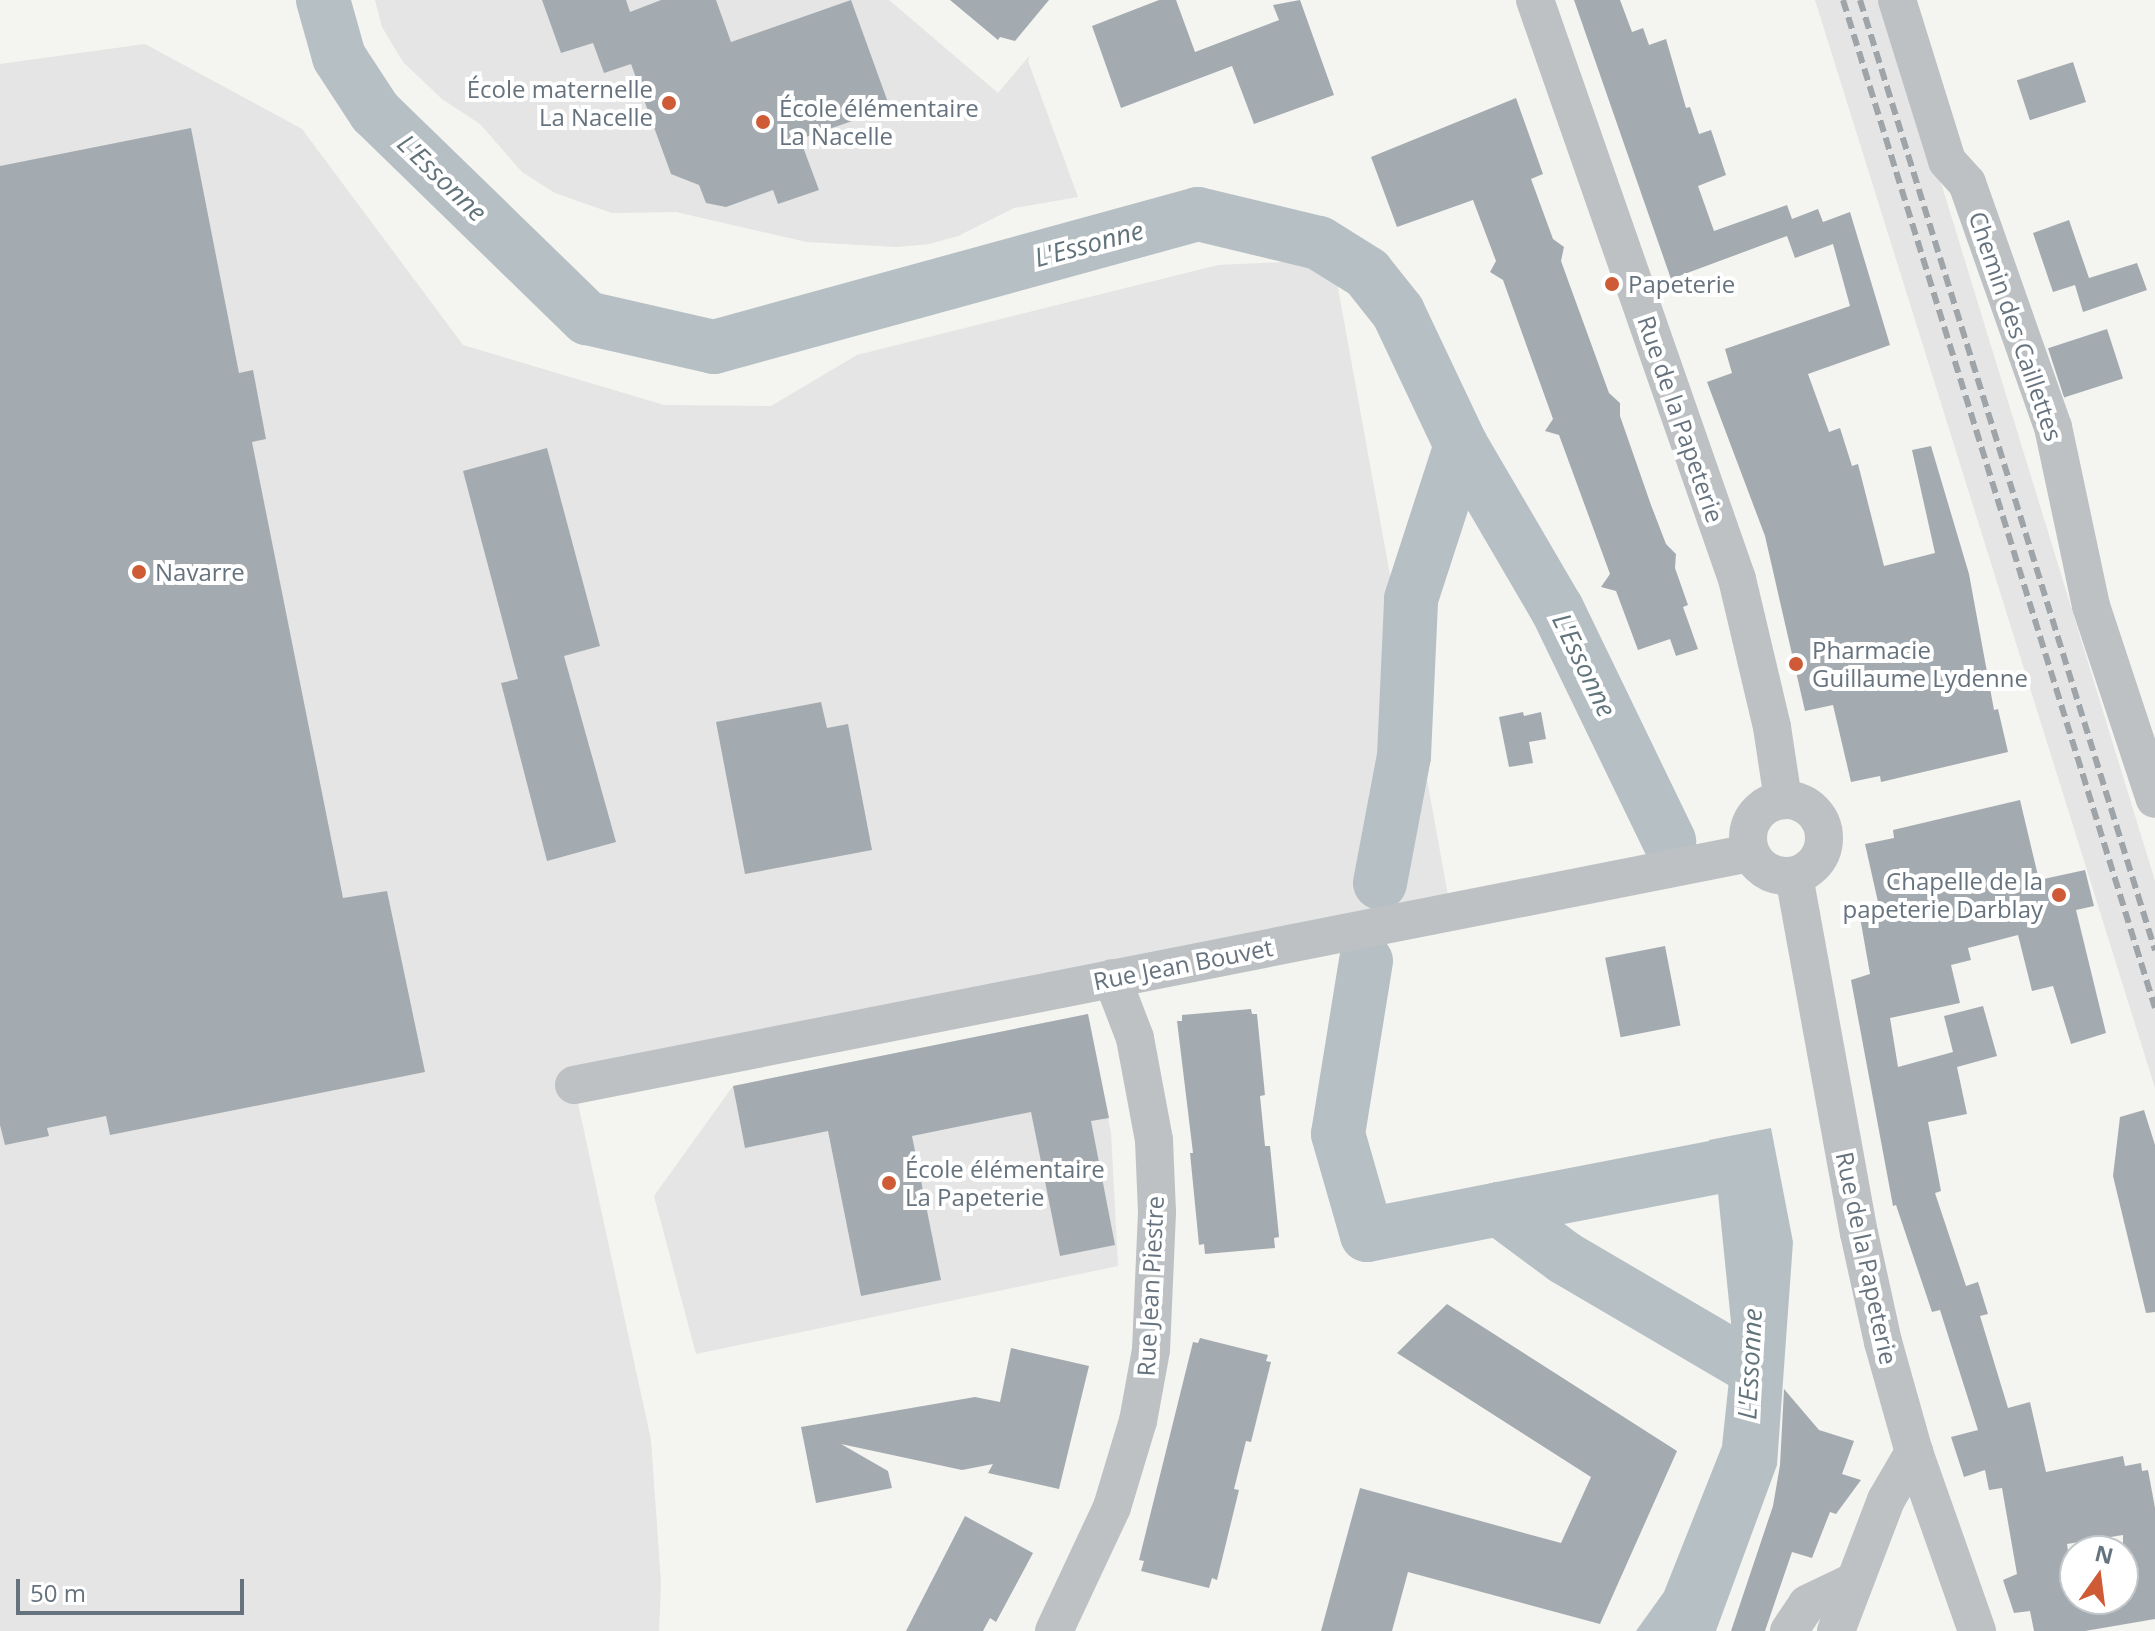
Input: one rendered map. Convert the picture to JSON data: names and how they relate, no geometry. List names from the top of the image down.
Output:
{
  "streets": {
    "street": [
      "Chemin des Caillettes",
      "Rue de la Papeterie",
      "Rue Jean Bouvet",
      "Rue Jean Piestre"
    ]
  },
  "crossings": [
    ["Rue de la Papeterie", "Rue Jean Bouvet"],
    ["Rue Jean Bouvet", "Rue Jean Piestre"]
  ],
  "water": ["L'Essonne"],
  "places": [
    "École maternelle La Nacelle",
    "École élémentaire La Nacelle",
    "Papeterie",
    "Navarre",
    "Pharmacie Guillaume Lydenne",
    "Chapelle de la papeterie Darblay",
    "École élémentaire La Papeterie"
  ],
  "scale_bar": "50 m",
  "north": "top"
}
